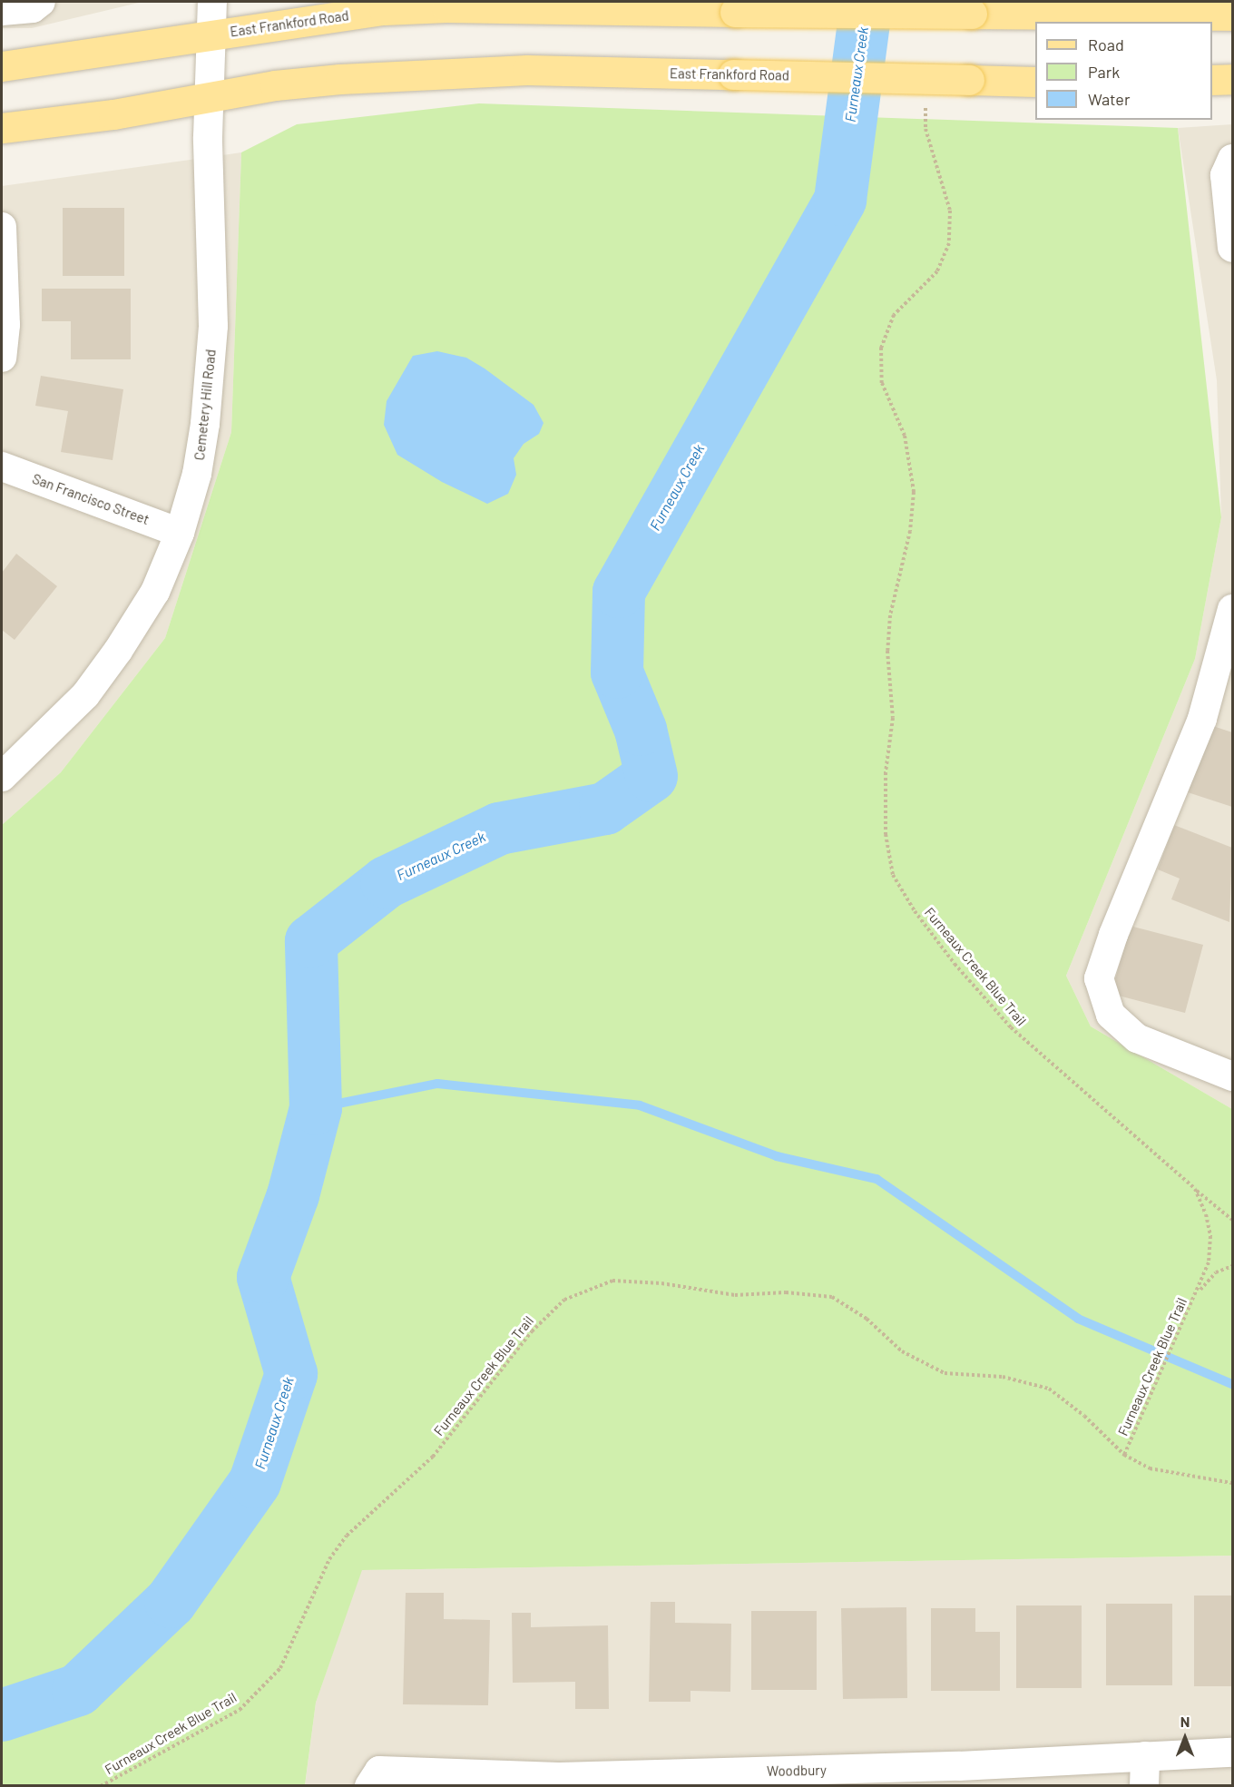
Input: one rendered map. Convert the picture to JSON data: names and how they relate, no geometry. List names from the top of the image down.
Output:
{
  "streets": {
    "main road": ["East Frankford Road"],
    "street": ["Cemetery Hill Road", "San Francisco Street", "Woodbury"],
    "path": ["Furneaux Creek Blue Trail"]
  },
  "crossings": [
    ["East Frankford Road", "Cemetery Hill Road"],
    ["Cemetery Hill Road", "San Francisco Street"]
  ],
  "water": ["Furneaux Creek"],
  "legend": ["Road", "Park", "Water"],
  "north": "top"
}
